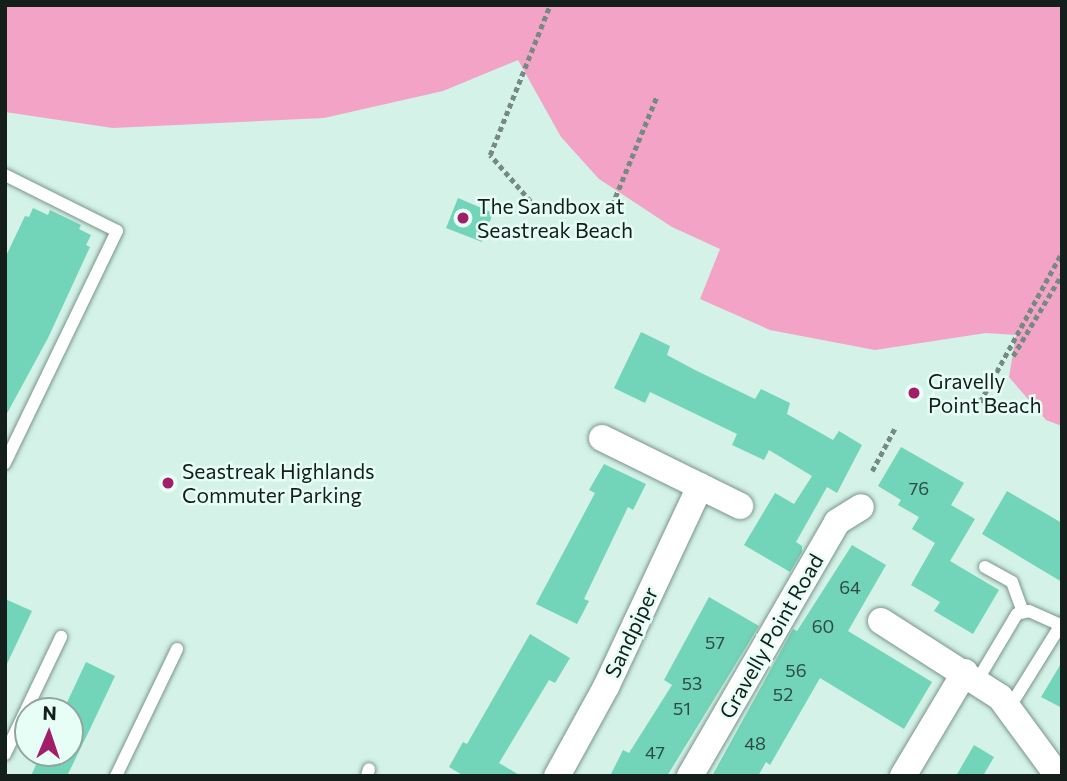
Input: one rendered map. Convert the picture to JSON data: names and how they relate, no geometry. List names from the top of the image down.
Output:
{
  "streets": {
    "street": ["Sandpiper", "Gravelly Point Road"]
  },
  "places": ["The Sandbox at Seastreak Beach", "Gravelly Point Beach", "Seastreak Highlands Commuter Parking"],
  "house_numbers": [
    "76",
    "64",
    "60",
    "57",
    "56",
    "53",
    "52",
    "51",
    "48",
    "47"
  ],
  "north": "top"
}
